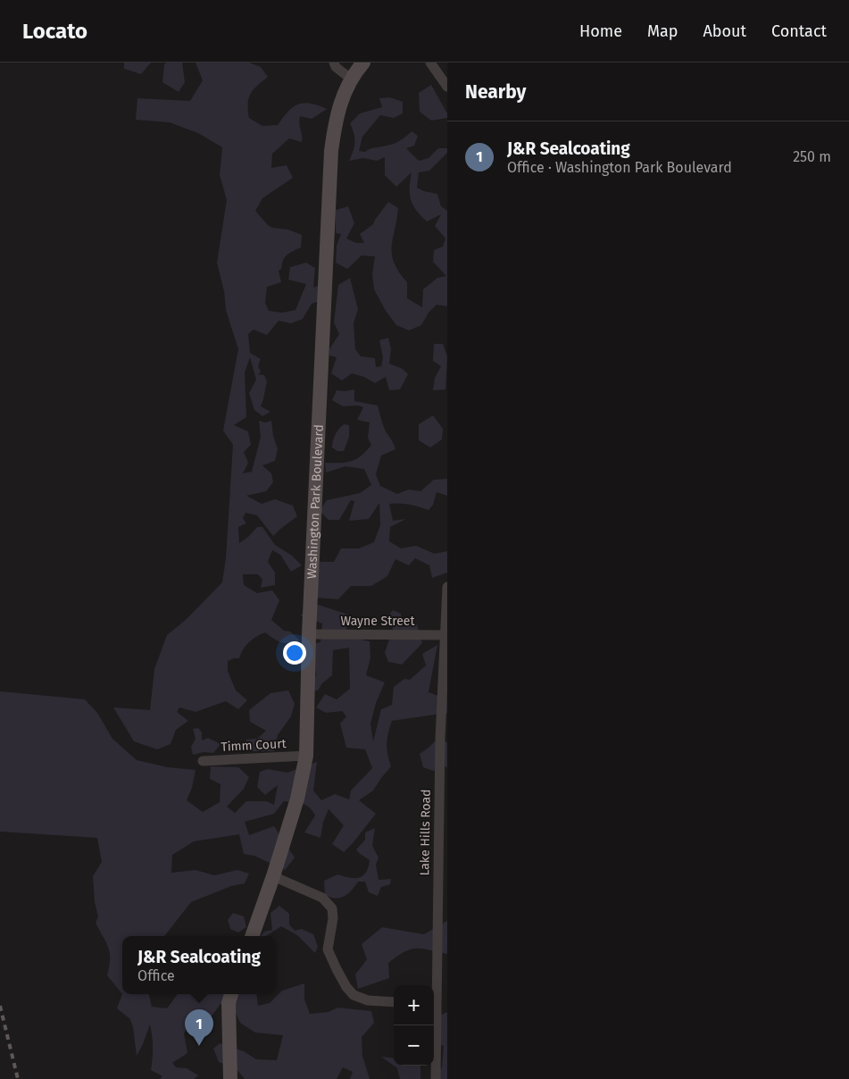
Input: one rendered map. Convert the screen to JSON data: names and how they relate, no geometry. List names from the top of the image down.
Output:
{
  "streets": {
    "street": [
      "Washington Park Boulevard",
      "Wayne Street",
      "Timm Court",
      "Lake Hills Road"
    ]
  },
  "crossings": [
    ["Washington Park Boulevard", "Wayne Street"],
    ["Washington Park Boulevard", "Timm Court"],
    ["Wayne Street", "Lake Hills Road"]
  ],
  "page": {
    "header": "Locato",
    "nav": [
      "Home",
      "Map",
      "About",
      "Contact"
    ],
    "heading": "Nearby",
    "list": [
      {
        "mark": "1",
        "name": "J&R Sealcoating",
        "note": "Office · Washington Park Boulevard",
        "value": "250 m"
      }
    ],
    "popup": ["J&R Sealcoating", "Office"],
    "map_buttons": ["+", "−"],
    "pins": "1"
  }
}
